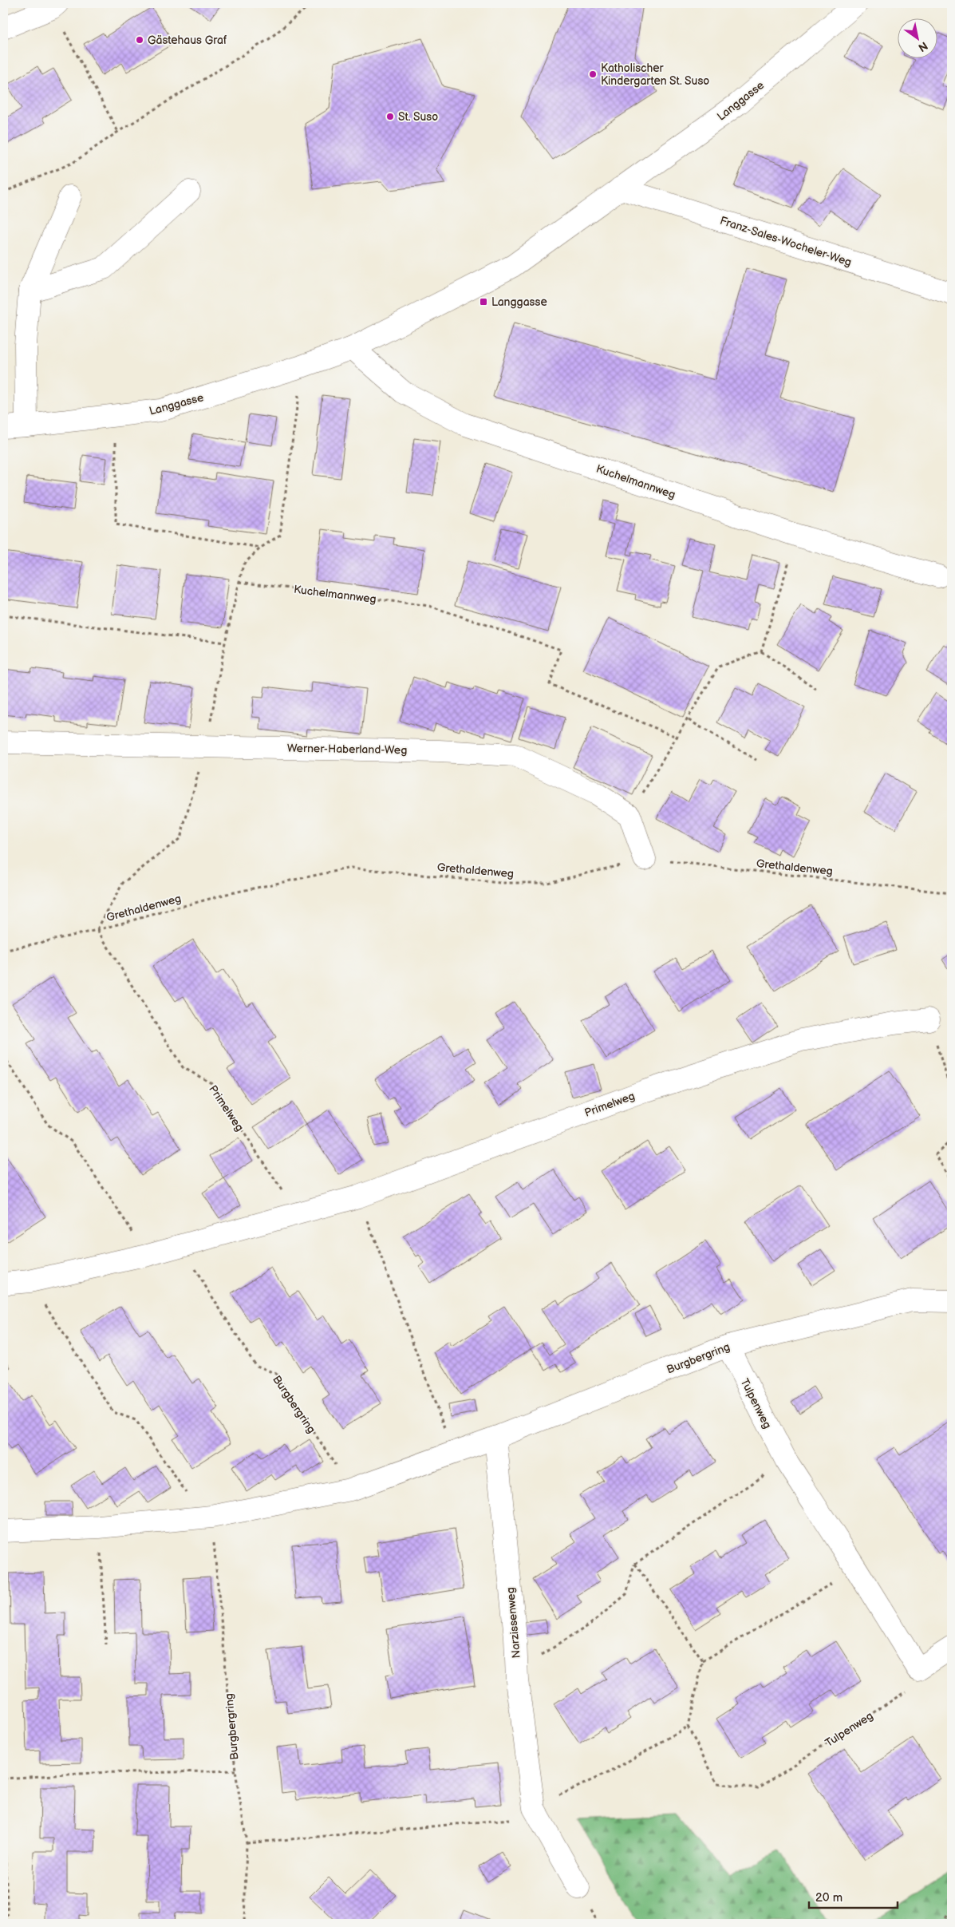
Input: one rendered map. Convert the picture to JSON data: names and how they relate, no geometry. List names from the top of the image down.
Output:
{
  "streets": {
    "street": [
      "Langgasse",
      "Franz-Sales-Wocheler-Weg",
      "Kuchelmannweg",
      "Werner-Haberland-Weg",
      "Primelweg",
      "Burgbergring",
      "Tulpenweg",
      "Narzissenweg"
    ],
    "path": ["Grethaldenweg"]
  },
  "crossings": [
    ["Langgasse", "Franz-Sales-Wocheler-Weg"],
    ["Langgasse", "Kuchelmannweg"],
    ["Grethaldenweg", "Primelweg"],
    ["Primelweg", "Burgbergring"],
    ["Burgbergring", "Tulpenweg"],
    ["Burgbergring", "Narzissenweg"]
  ],
  "places": {
    "other": ["Gästehaus Graf", "Katholischer Kindergarten St. Suso", "St. Suso"],
    "transit": ["Langgasse"]
  },
  "scale_bar": "20 m",
  "north": "bottom right"
}
